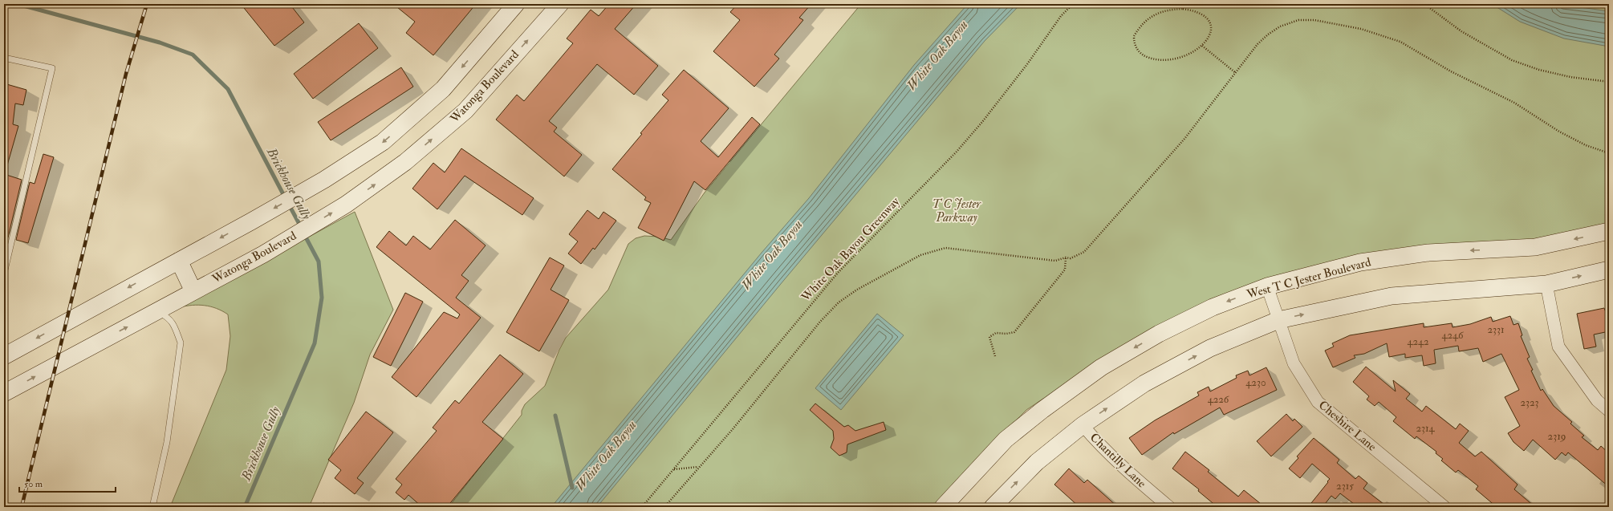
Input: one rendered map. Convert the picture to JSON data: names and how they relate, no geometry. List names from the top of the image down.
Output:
{
  "streets": {
    "main road": ["Watonga Boulevard", "West T C Jester Boulevard"],
    "street": ["Cheshire Lane", "Chantilly Lane"],
    "path": ["White Oak Bayou Greenway"]
  },
  "crossings": [
    ["West T C Jester Boulevard", "Cheshire Lane"]
  ],
  "water": ["White Oak Bayou", "Brickhouse Gully"],
  "parks": ["T C Jester Parkway"],
  "house_numbers": [
    "2331",
    "4246",
    "4242",
    "4230",
    "4226",
    "2323",
    "2314",
    "2319",
    "2315"
  ],
  "scale_bar": "50 m"
}
